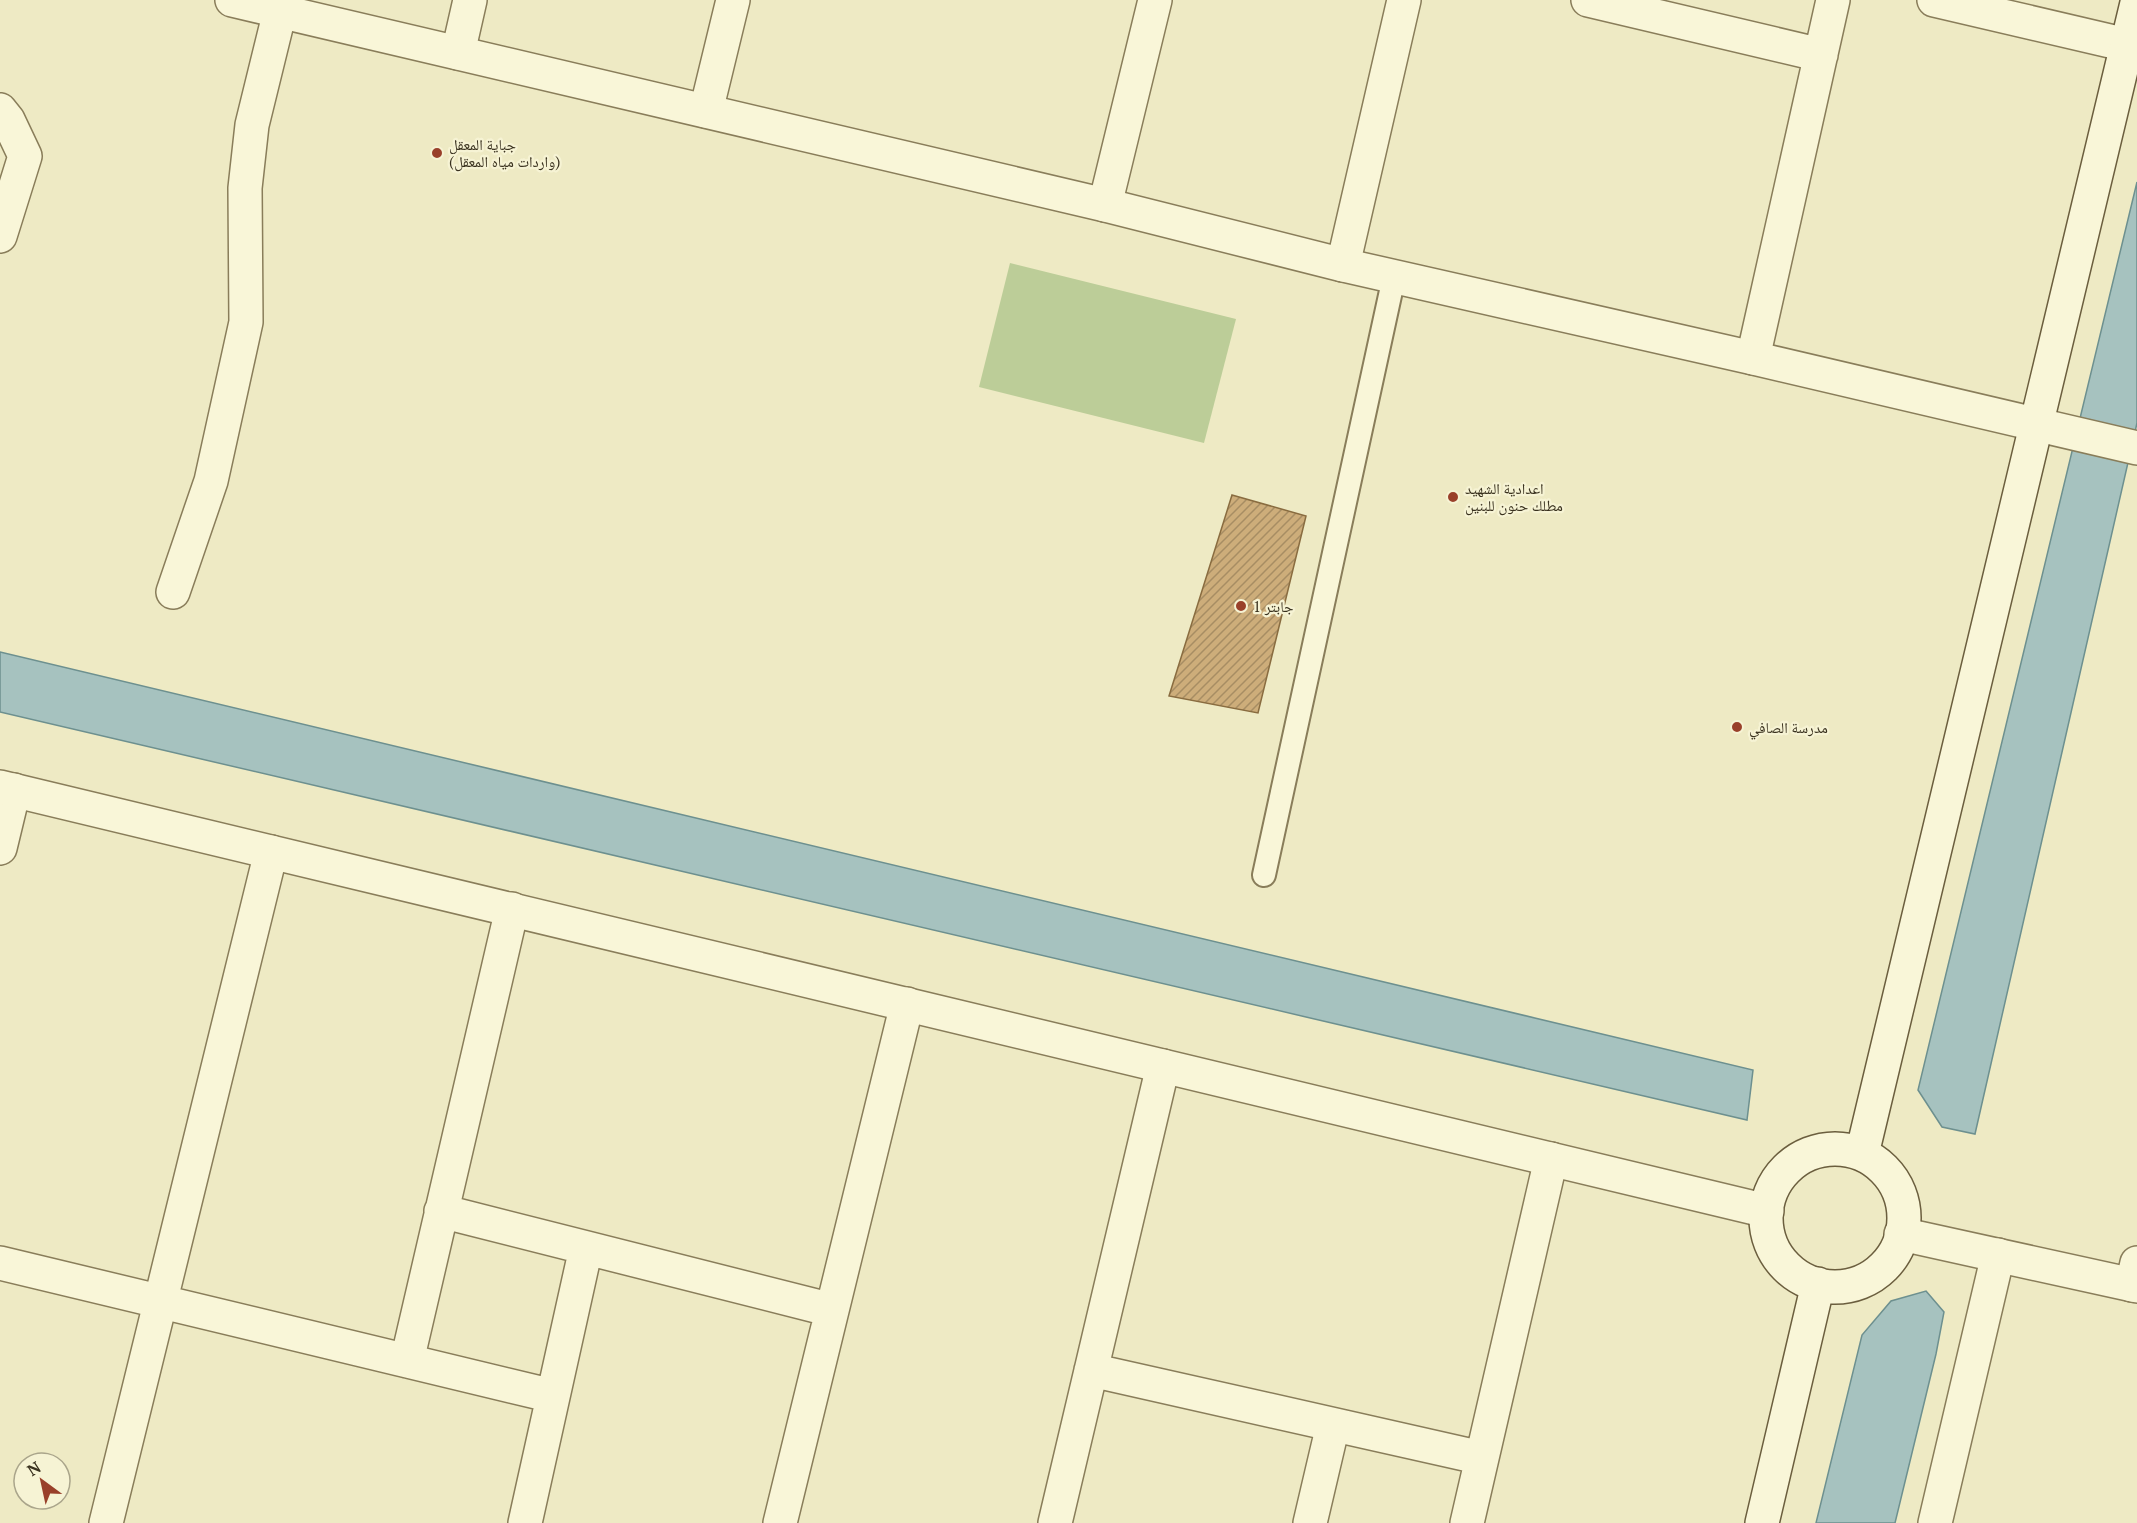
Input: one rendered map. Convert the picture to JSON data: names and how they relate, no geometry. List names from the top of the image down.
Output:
{
  "places": [
    "جباية المعقل (واردات مياه المعقل)",
    "اعدادية الشهيد مطلك حنون للبنين",
    "جابتر 1",
    "مدرسة الصافي"
  ],
  "north": "top left"
}
